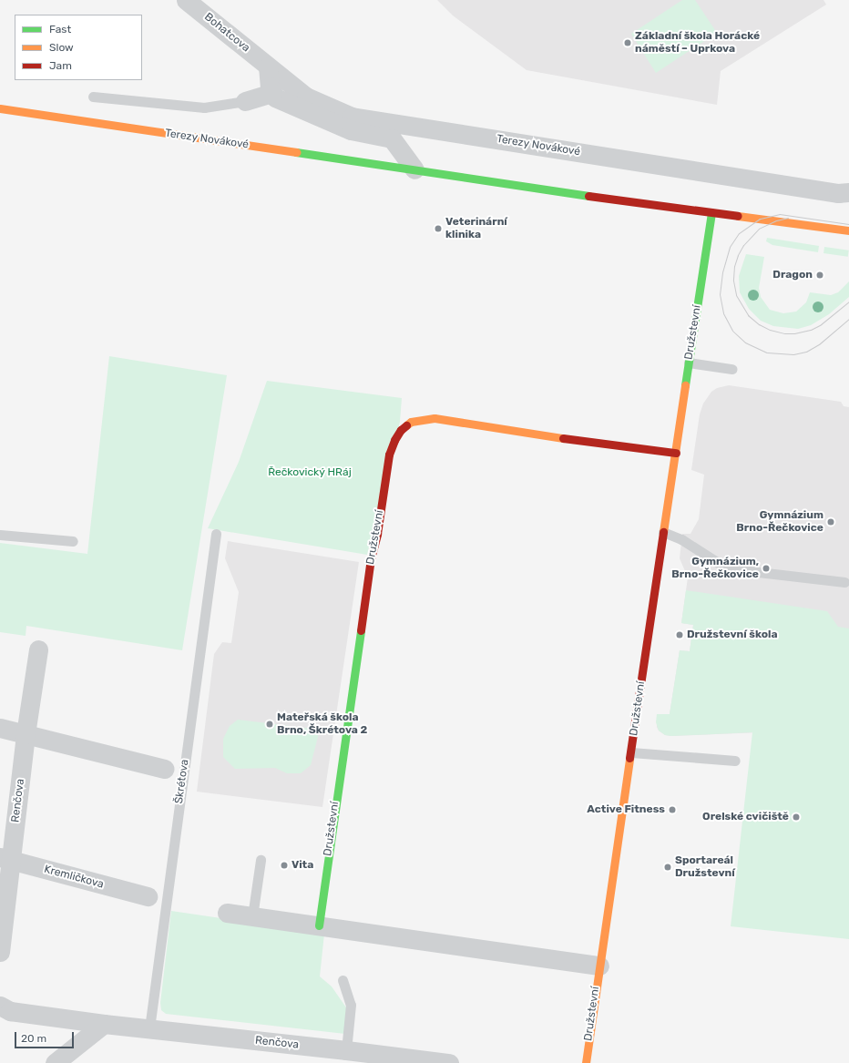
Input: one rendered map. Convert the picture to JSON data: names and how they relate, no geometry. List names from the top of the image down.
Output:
{
  "streets": {
    "street": [
      "Bohatcova",
      "Terezy Novákové",
      "Družstevní",
      "Škrétova",
      "Renčova",
      "Kremličkova"
    ]
  },
  "crossings": [
    ["Bohatcova", "Terezy Novákové"],
    ["Terezy Novákové", "Družstevní"],
    ["Škrétova", "Renčova"],
    ["Renčova", "Kremličkova"]
  ],
  "parks": ["Řečkovický HRáj"],
  "places": [
    "Základní škola Horácké náměstí – Uprkova",
    "Veterinární klinika",
    "Dragon",
    "Gymnázium Brno-Řečkovice",
    "Gymnázium, Brno-Řečkovice",
    "Družstevní škola",
    "Mateřská škola Brno, Škrétova 2",
    "Active Fitness",
    "Orelské cvičiště",
    "Vita",
    "Sportareál Družstevní"
  ],
  "legend": ["Fast", "Slow", "Jam"],
  "scale_bar": "20 m"
}
